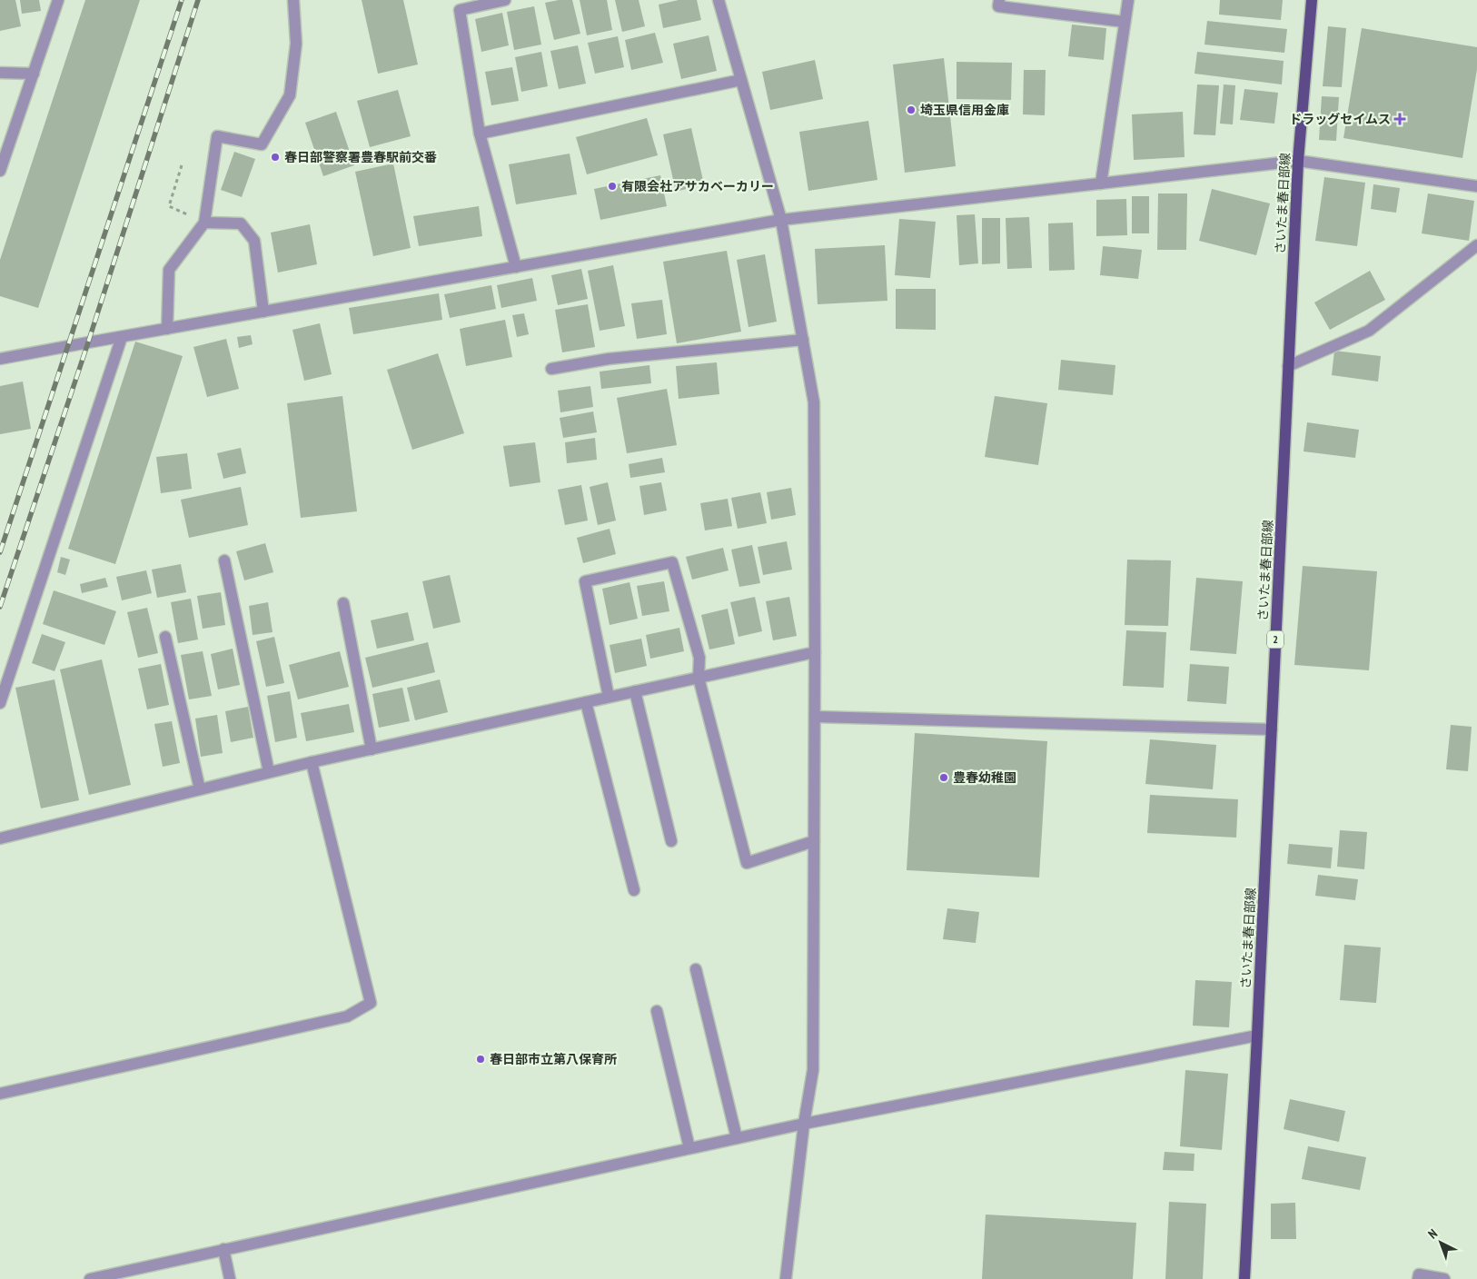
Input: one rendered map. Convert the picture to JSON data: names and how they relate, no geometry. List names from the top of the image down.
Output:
{
  "streets": {
    "main road": ["さいたま春日部線", "2"]
  },
  "places": {
    "other": [
      "埼玉県信用金庫",
      "春日部警察署豊春駅前交番",
      "有限会社アサカベーカリー",
      "豊春幼稚園",
      "春日部市立第八保育所"
    ],
    "health": ["ドラッグセイムス"]
  },
  "north": "top left"
}
